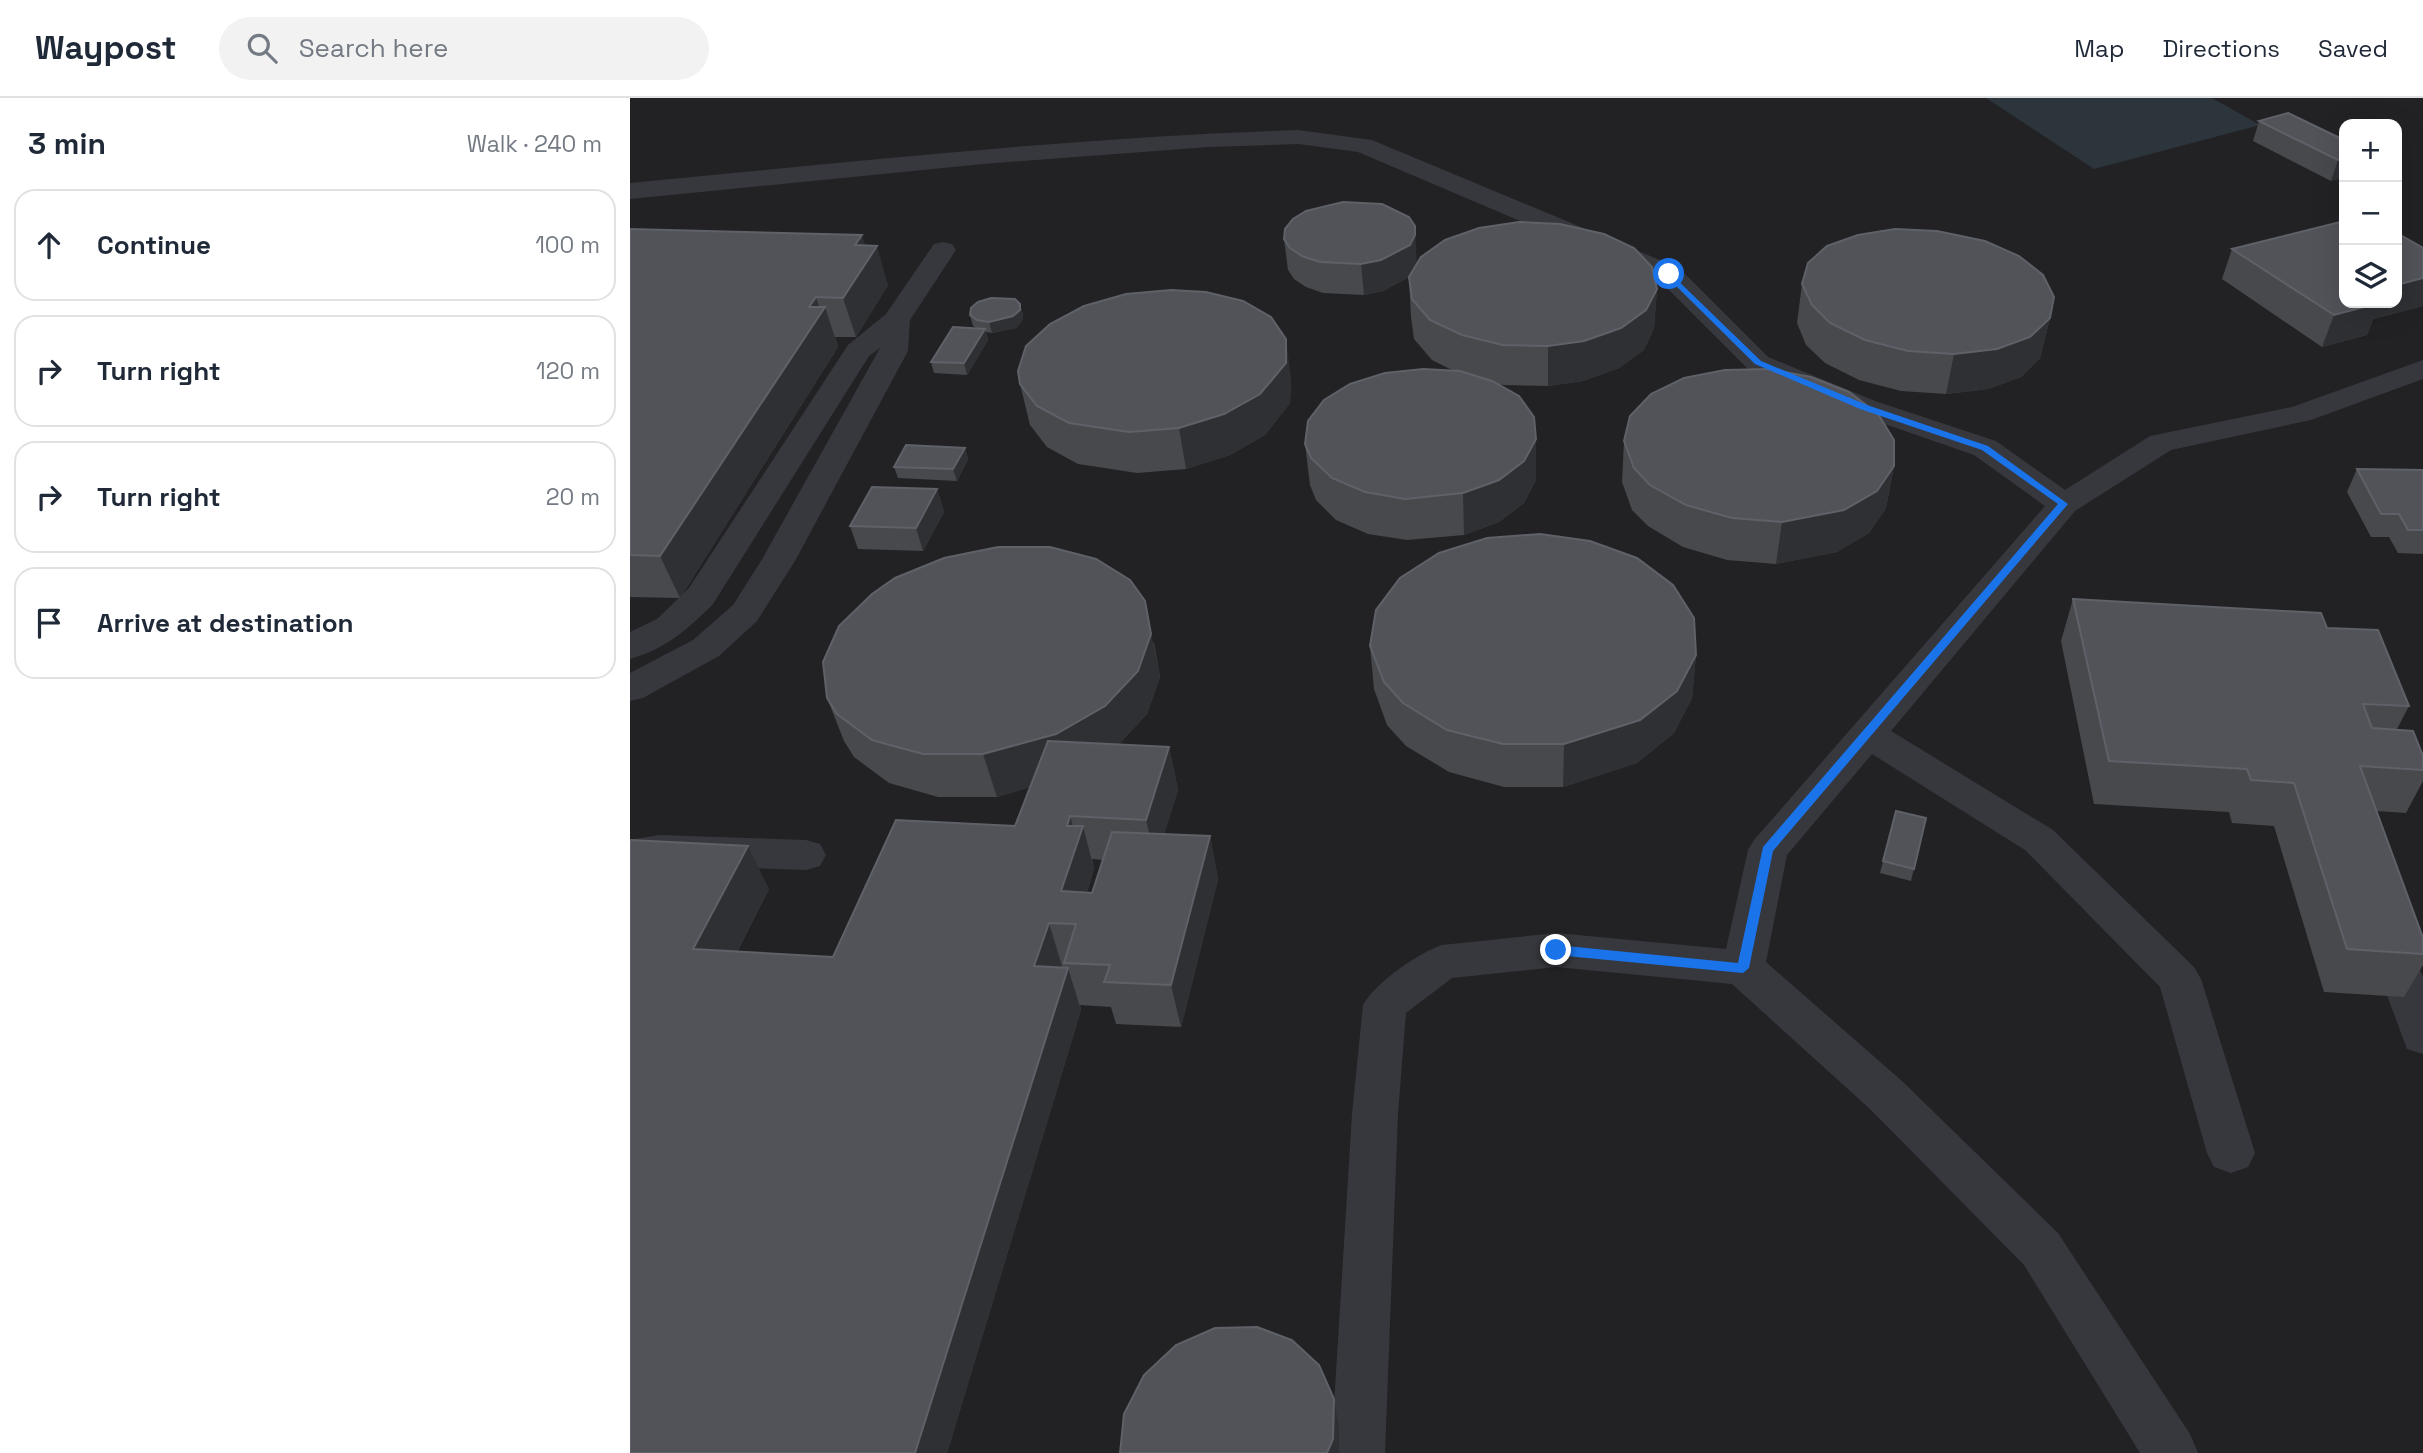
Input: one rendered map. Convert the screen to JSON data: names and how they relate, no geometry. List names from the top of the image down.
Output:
{
  "page": {
    "header": "Waypost",
    "search": "Search here",
    "nav": ["Map", "Directions", "Saved"],
    "heading": ["3 min", "Walk · 240 m"],
    "map_buttons": ["+", "−"],
    "list": [
      ["Continue", "100 m"],
      ["Turn right", "120 m"],
      ["Turn right", "20 m"],
      "Arrive at destination"
    ]
  }
}
